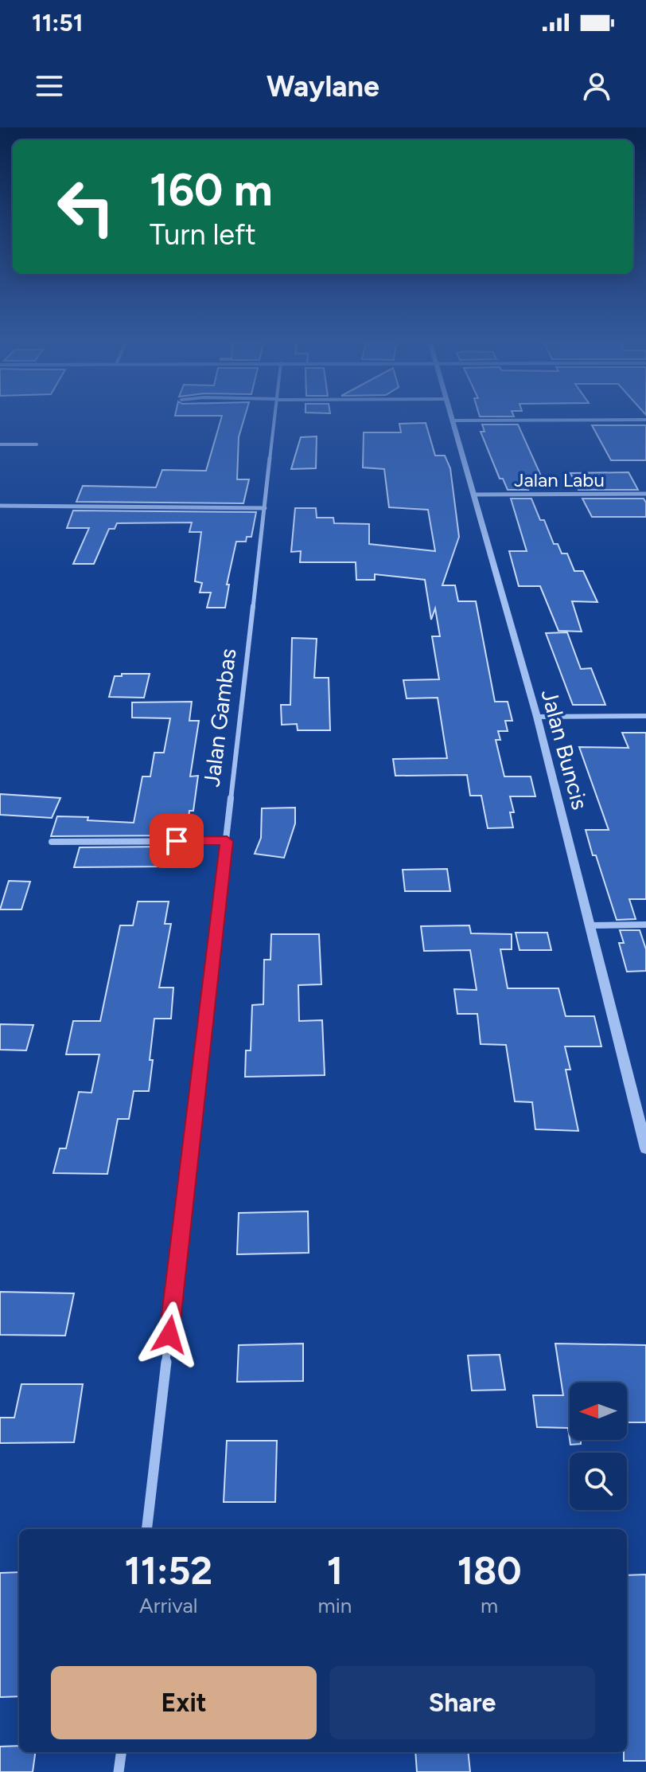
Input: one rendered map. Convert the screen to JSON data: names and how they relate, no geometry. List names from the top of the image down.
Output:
{
  "streets": {
    "street": ["Jalan Labu", "Jalan Gambas", "Jalan Buncis"]
  },
  "crossings": [
    ["Jalan Labu", "Jalan Buncis"]
  ],
  "north": "left",
  "page": {
    "status": "11:51",
    "header": "Waylane",
    "turn": ["160 m", "Turn left"],
    "eta": [
      "11:52",
      "Arrival",
      "1",
      "min",
      "180",
      "m"
    ],
    "buttons": ["Exit", "Share"]
  }
}
